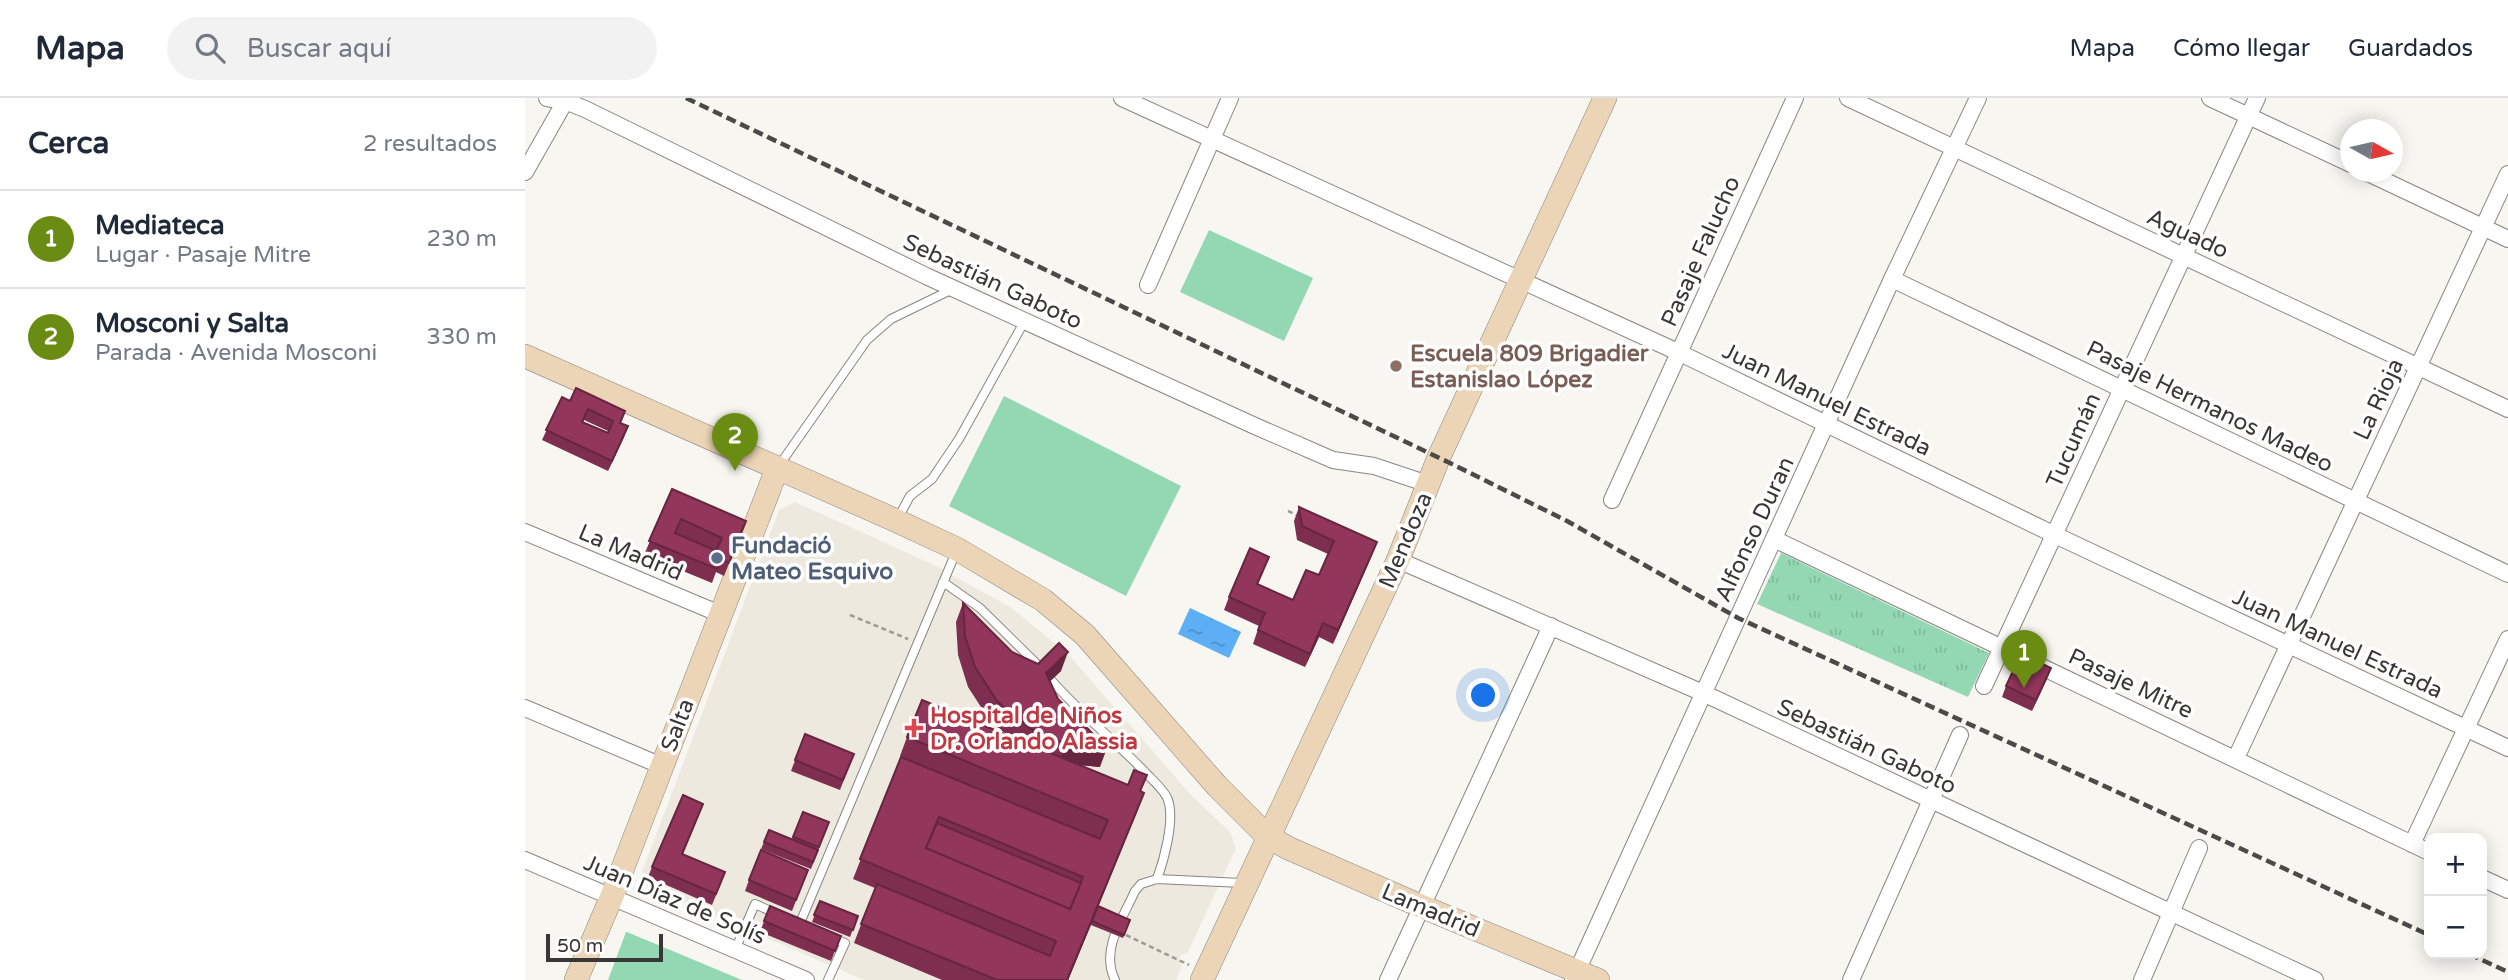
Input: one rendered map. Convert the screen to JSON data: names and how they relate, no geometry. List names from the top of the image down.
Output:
{
  "streets": {
    "street": [
      "Aguado",
      "Pasaje Falucho",
      "Sebastián Gaboto",
      "Juan Manuel Estrada",
      "La Rioja",
      "Pasaje Hermanos Madeo",
      "Tucumán",
      "Alfonso Duran",
      "Mendoza",
      "La Madrid",
      "Pasaje Mitre",
      "Salta",
      "Juan Díaz de Solís",
      "Lamadrid"
    ]
  },
  "crossings": [
    ["Aguado", "La Rioja"],
    ["Aguado", "Tucumán"],
    ["Aguado", "Alfonso Duran"],
    ["Pasaje Falucho", "Juan Manuel Estrada"],
    ["Sebastián Gaboto", "Alfonso Duran"],
    ["Sebastián Gaboto", "Mendoza"],
    ["Juan Manuel Estrada", "La Rioja"],
    ["Juan Manuel Estrada", "Tucumán"],
    ["Juan Manuel Estrada", "Alfonso Duran"],
    ["Juan Manuel Estrada", "Mendoza"],
    ["La Rioja", "Pasaje Hermanos Madeo"],
    ["La Rioja", "Pasaje Mitre"],
    ["Pasaje Hermanos Madeo", "Tucumán"],
    ["Pasaje Hermanos Madeo", "Alfonso Duran"],
    ["Tucumán", "Pasaje Mitre"],
    ["Alfonso Duran", "Pasaje Mitre"],
    ["Alfonso Duran", "Lamadrid"],
    ["Mendoza", "Lamadrid"],
    ["La Madrid", "Salta"],
    ["Salta", "Juan Díaz de Solís"],
    ["Salta", "Lamadrid"]
  ],
  "places": {
    "other": ["Escuela 809 Brigadier Estanislao López", "Fundació Mateo Esquivo"],
    "health": ["Hospital de Niños Dr. Orlando Alassia"]
  },
  "scale_bar": "50 m",
  "north": "right",
  "page": {
    "header": "Mapa",
    "search": "Buscar aquí",
    "nav": ["Mapa", "Cómo llegar", "Guardados"],
    "heading": ["Cerca", "2 resultados"],
    "list": [
      {
        "mark": "1",
        "name": "Mediateca",
        "note": "Lugar · Pasaje Mitre",
        "value": "230 m"
      },
      {
        "mark": "2",
        "name": "Mosconi y Salta",
        "note": "Parada · Avenida Mosconi",
        "value": "330 m"
      }
    ],
    "pins": ["2", "1"],
    "map_buttons": ["+", "−"],
    "scale": "50 m"
  }
}
